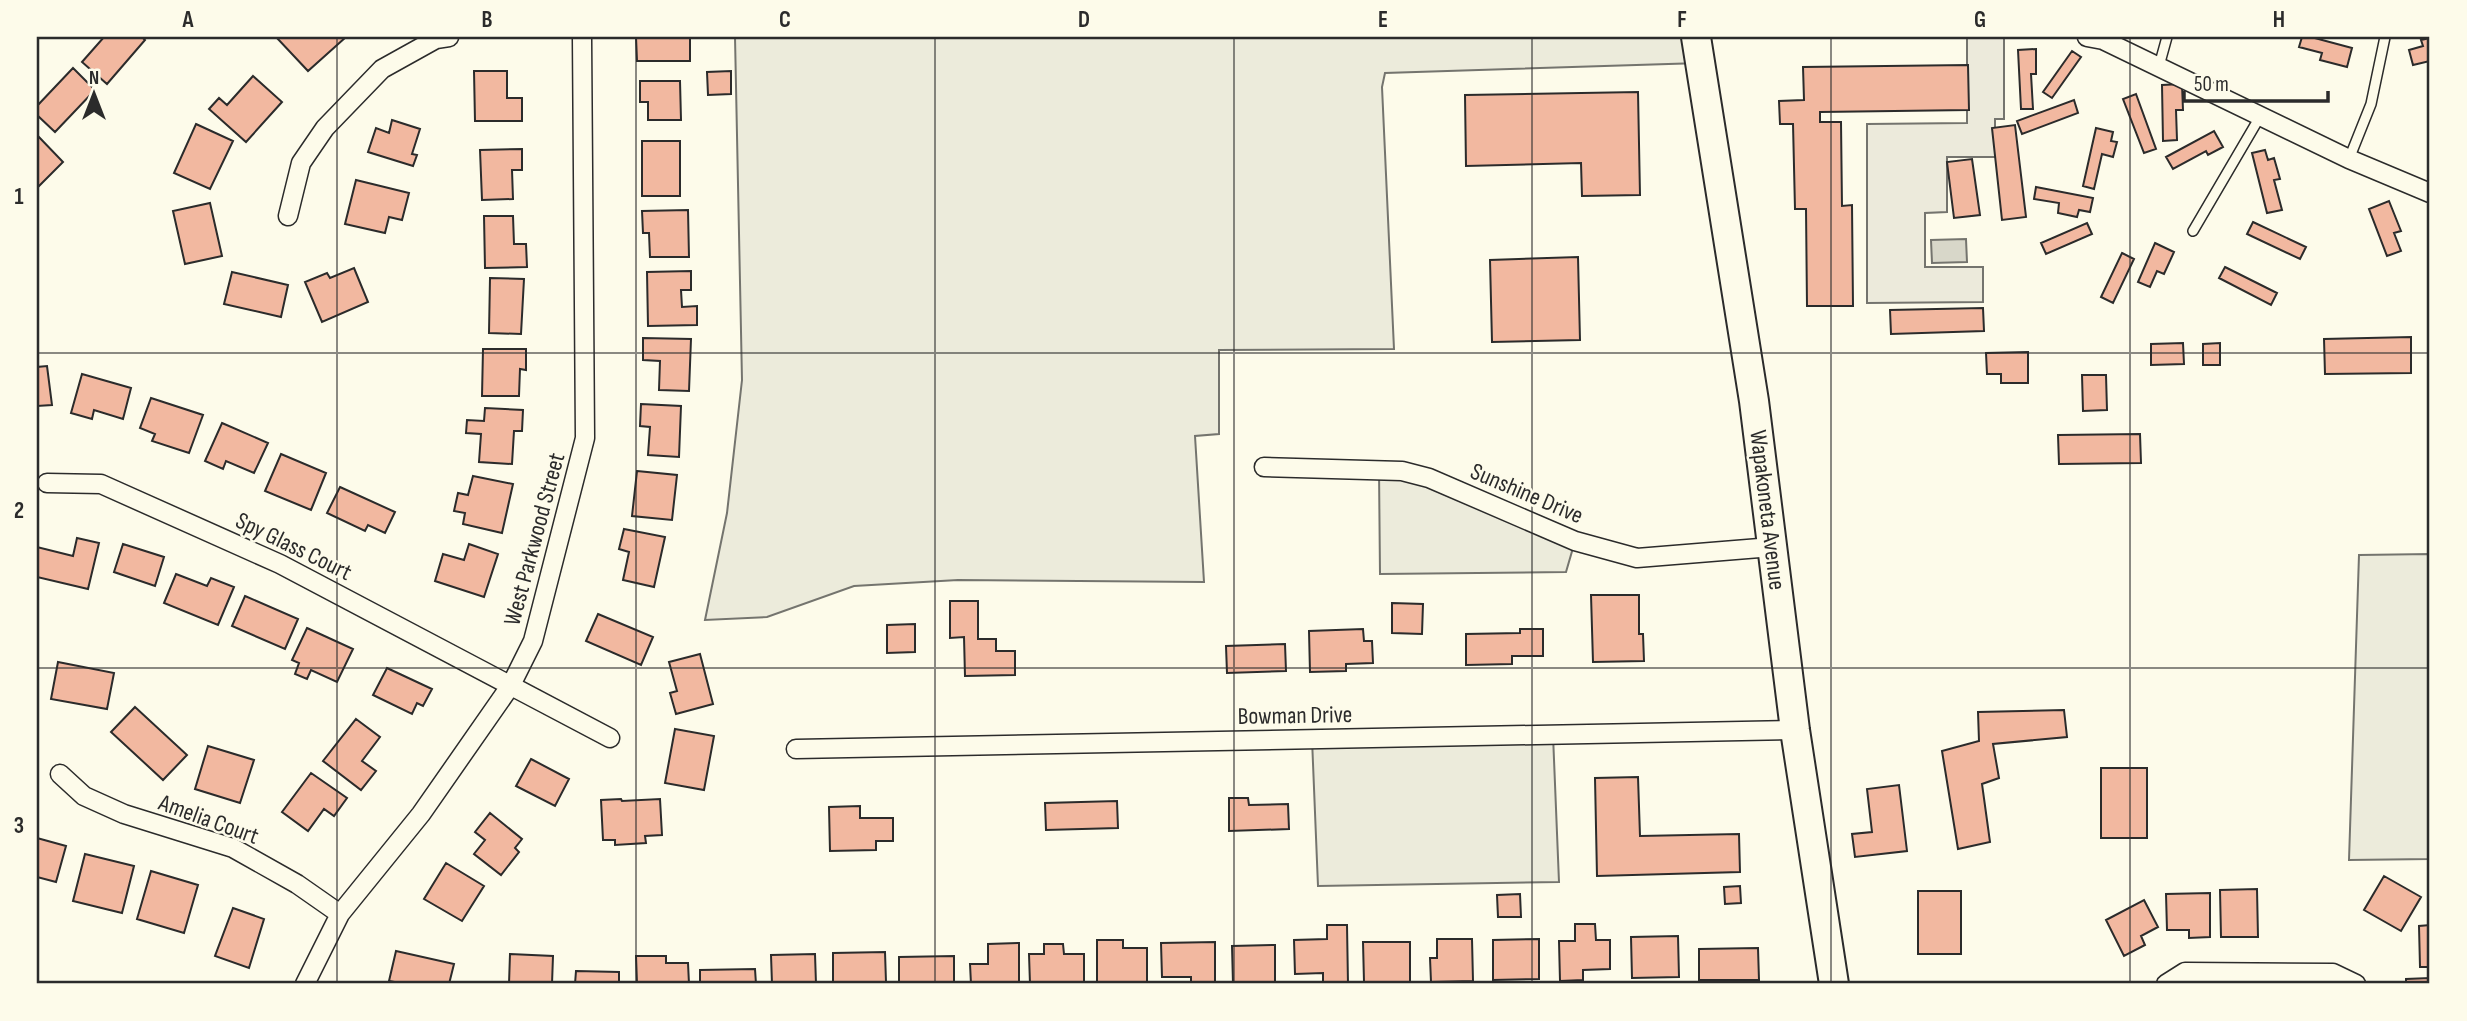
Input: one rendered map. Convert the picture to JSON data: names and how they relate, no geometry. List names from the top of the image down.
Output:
{
  "streets": {
    "main road": ["Wapakoneta Avenue"],
    "street": [
      "Sunshine Drive",
      "West Parkwood Street",
      "Spy Glass Court",
      "Bowman Drive",
      "Amelia Court"
    ]
  },
  "crossings": [
    ["Sunshine Drive", "Wapakoneta Avenue"],
    ["Wapakoneta Avenue", "Bowman Drive"],
    ["West Parkwood Street", "Spy Glass Court"],
    ["West Parkwood Street", "Amelia Court"]
  ],
  "scale_bar": "50 m",
  "north": "top",
  "grid": {
    "columns": [
      "A",
      "B",
      "C",
      "D",
      "E",
      "F",
      "G",
      "H"
    ],
    "rows": ["1", "2", "3"]
  }
}
